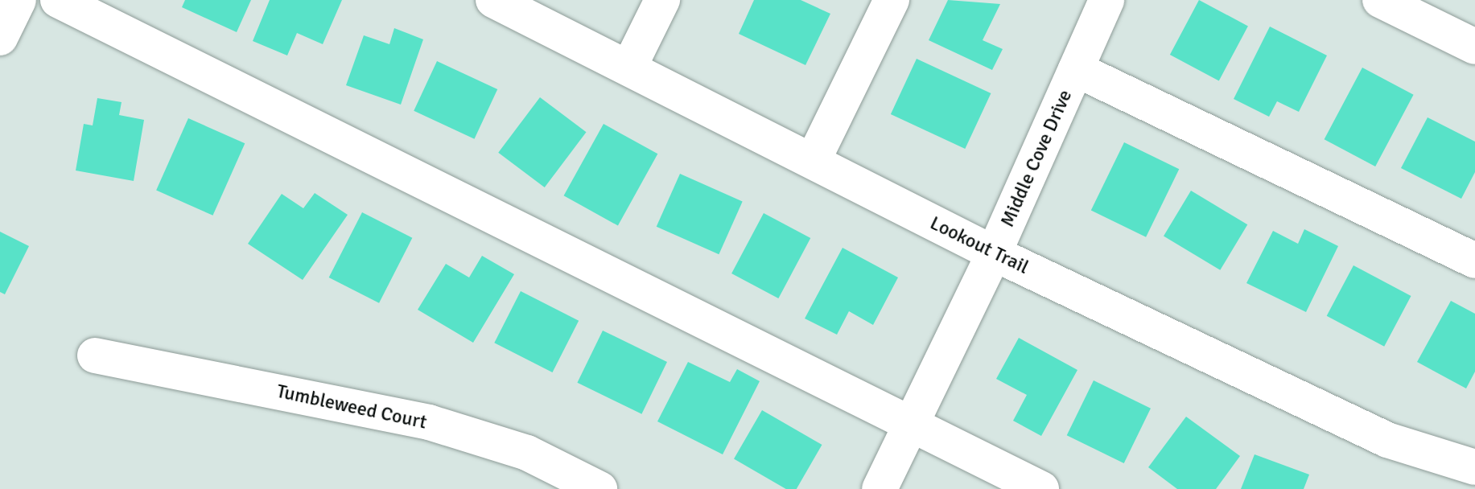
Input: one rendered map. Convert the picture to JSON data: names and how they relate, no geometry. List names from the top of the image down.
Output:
{
  "streets": {
    "street": ["Middle Cove Drive", "Lookout Trail", "Tumbleweed Court"]
  },
  "crossings": [
    ["Middle Cove Drive", "Lookout Trail"]
  ]
}
